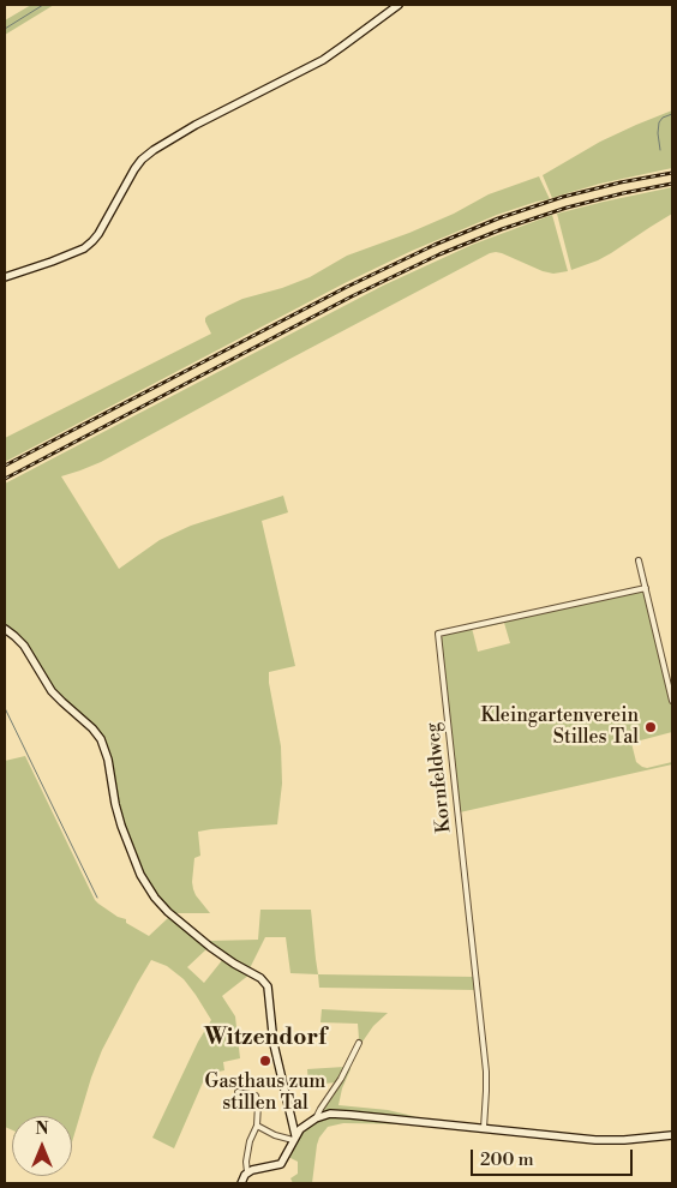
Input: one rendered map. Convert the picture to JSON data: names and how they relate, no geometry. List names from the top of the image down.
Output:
{
  "streets": {
    "street": ["Kornfeldweg"]
  },
  "districts": ["Witzendorf"],
  "places": ["Kleingartenverein Stilles Tal", "Gasthaus zum stillen Tal"],
  "scale_bar": "200 m",
  "north": "top"
}
